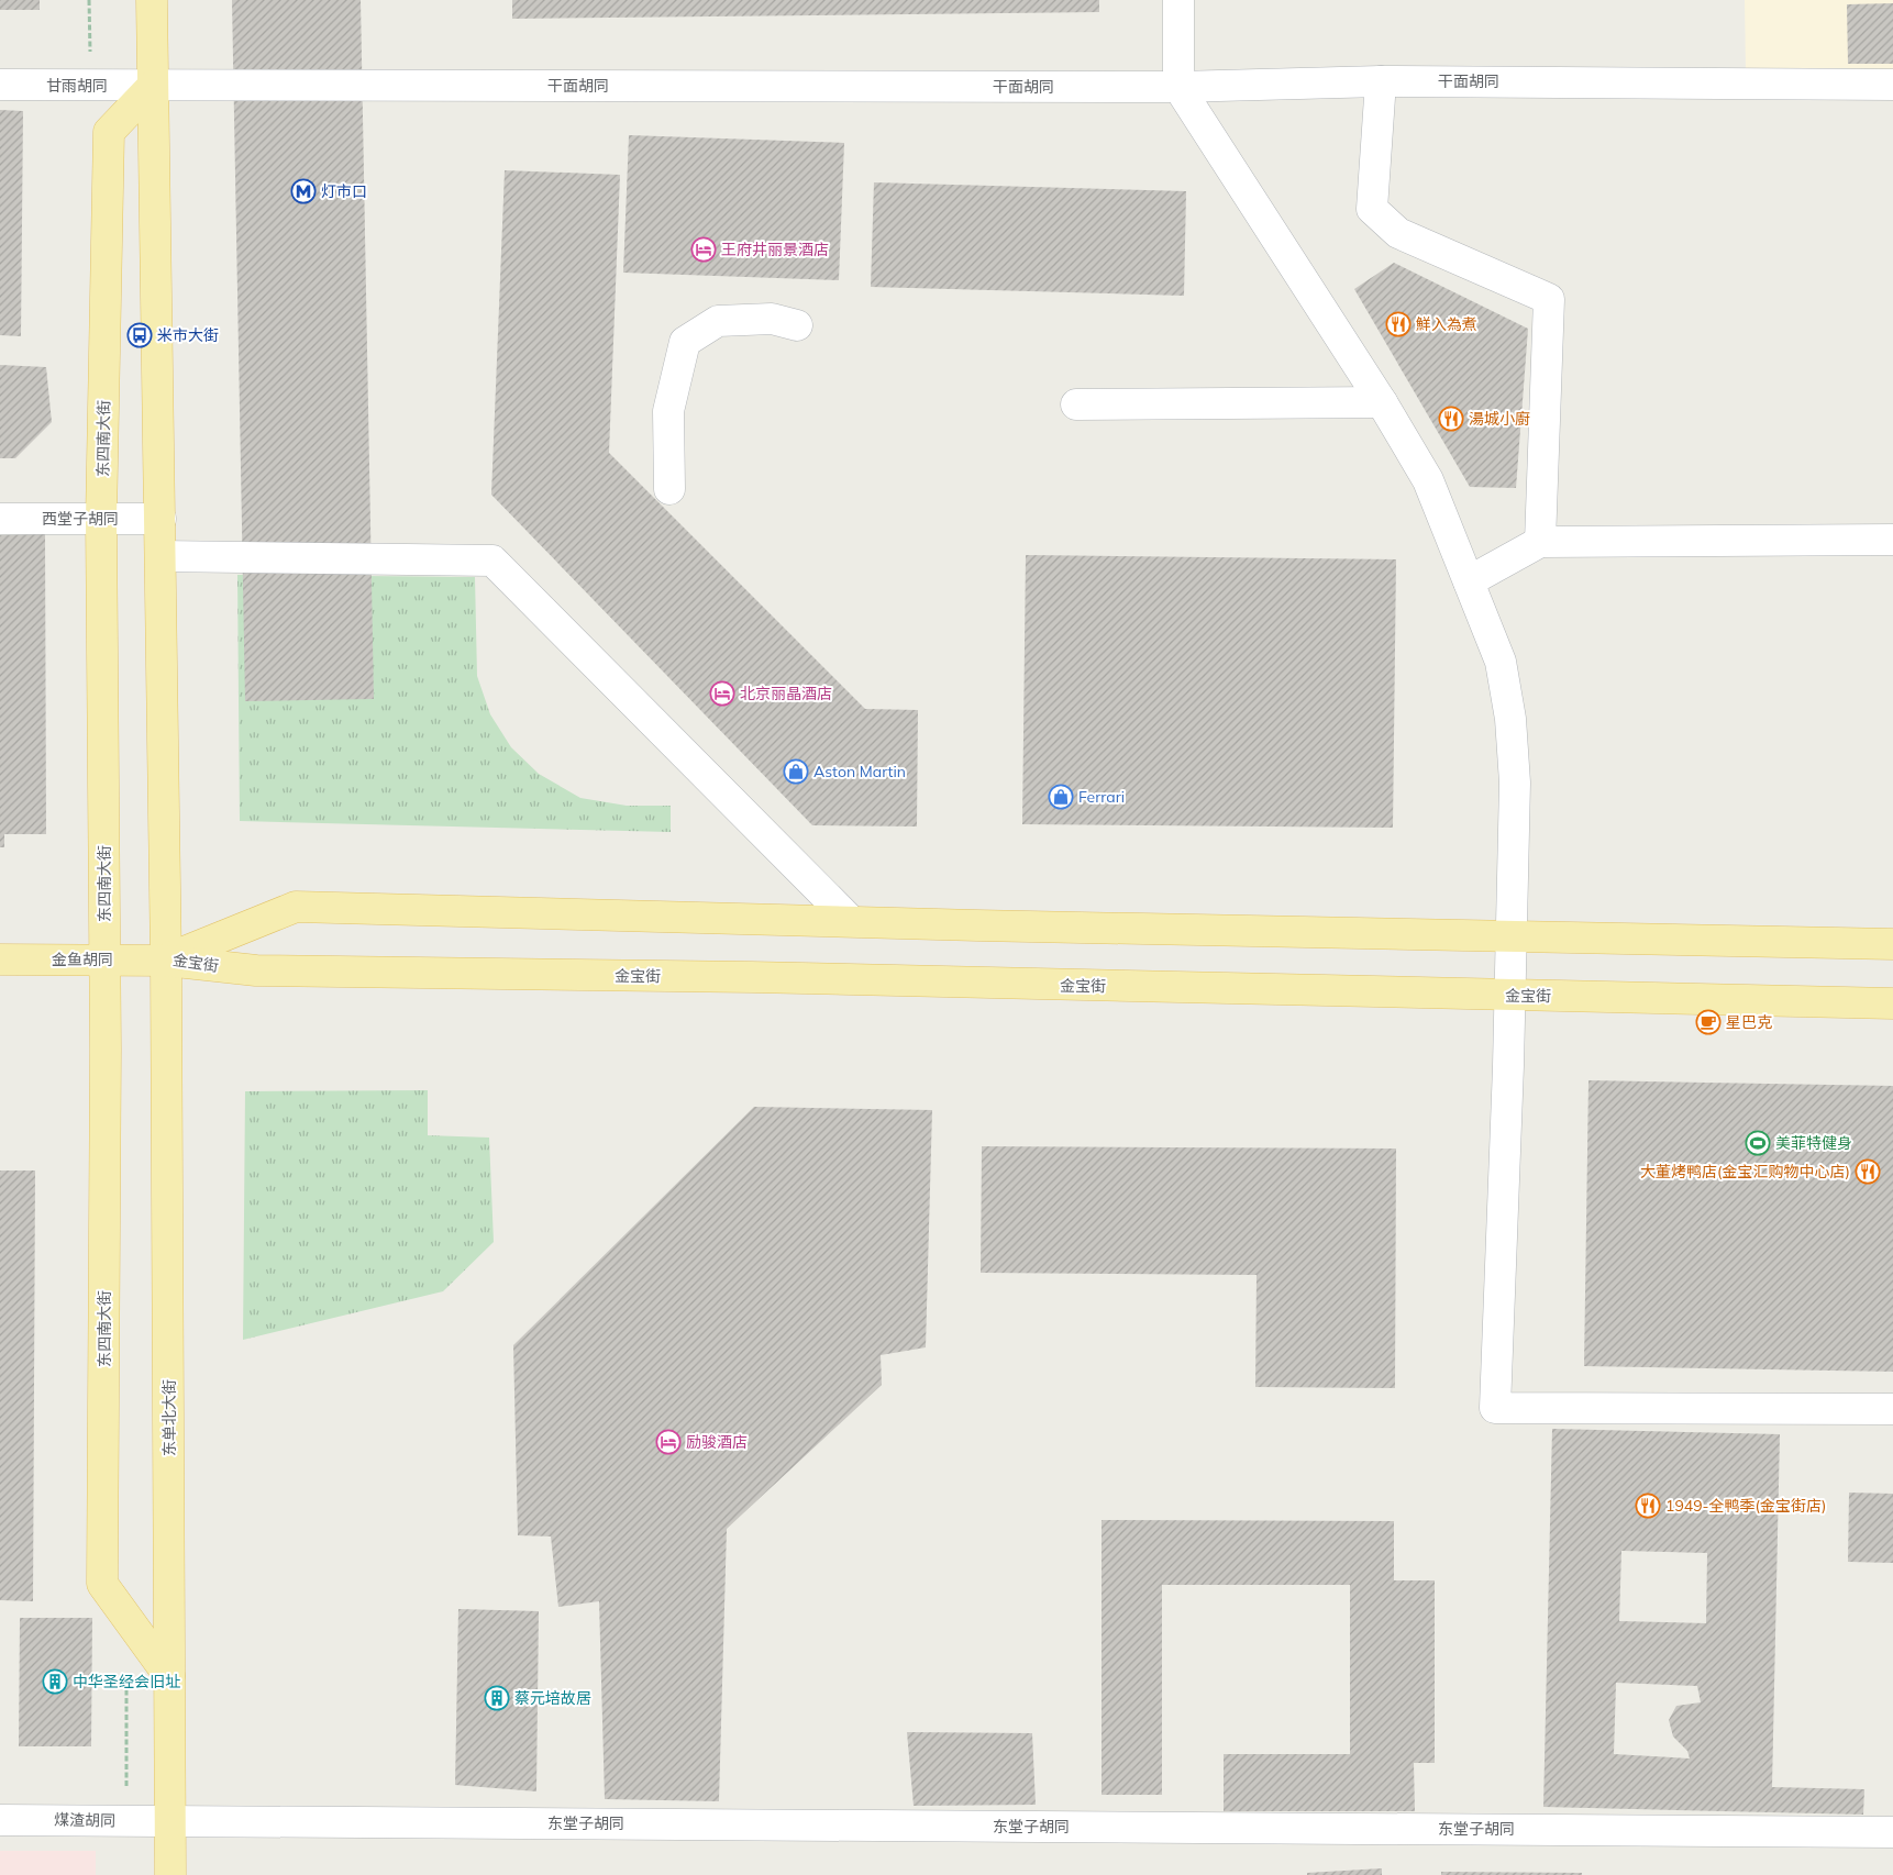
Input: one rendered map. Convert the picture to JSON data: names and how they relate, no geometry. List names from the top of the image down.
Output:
{
  "streets": {
    "main road": [
      "东四南大街",
      "金鱼胡同",
      "金宝街",
      "东单北大街"
    ],
    "street": [
      "干面胡同",
      "甘雨胡同",
      "西堂子胡同",
      "煤渣胡同",
      "东堂子胡同"
    ]
  },
  "crossings": [
    ["干面胡同", "甘雨胡同"],
    ["干面胡同", "东四南大街"],
    ["甘雨胡同", "东四南大街"],
    ["东四南大街", "西堂子胡同"],
    ["东四南大街", "金鱼胡同"],
    ["东四南大街", "东单北大街"],
    ["金鱼胡同", "金宝街"],
    ["金鱼胡同", "东单北大街"],
    ["金宝街", "东单北大街"],
    ["东单北大街", "煤渣胡同"],
    ["东单北大街", "东堂子胡同"],
    ["煤渣胡同", "东堂子胡同"]
  ],
  "places": {
    "metro station": ["灯市口"],
    "hotel": ["王府井丽景酒店", "北京丽晶酒店", "励骏酒店"],
    "restaurant": [
      "鮮入為煮",
      "湯城小廚",
      "大董烤鸭店(金宝汇购物中心店)",
      "1949-全鸭季(金宝街店)"
    ],
    "bus stop": ["米市大街"],
    "shop": ["Aston Martin", "Ferrari"],
    "cafe": ["星巴克"],
    "sports": ["美菲特健身"],
    "building": ["中华圣经会旧址", "蔡元培故居"]
  }
}
